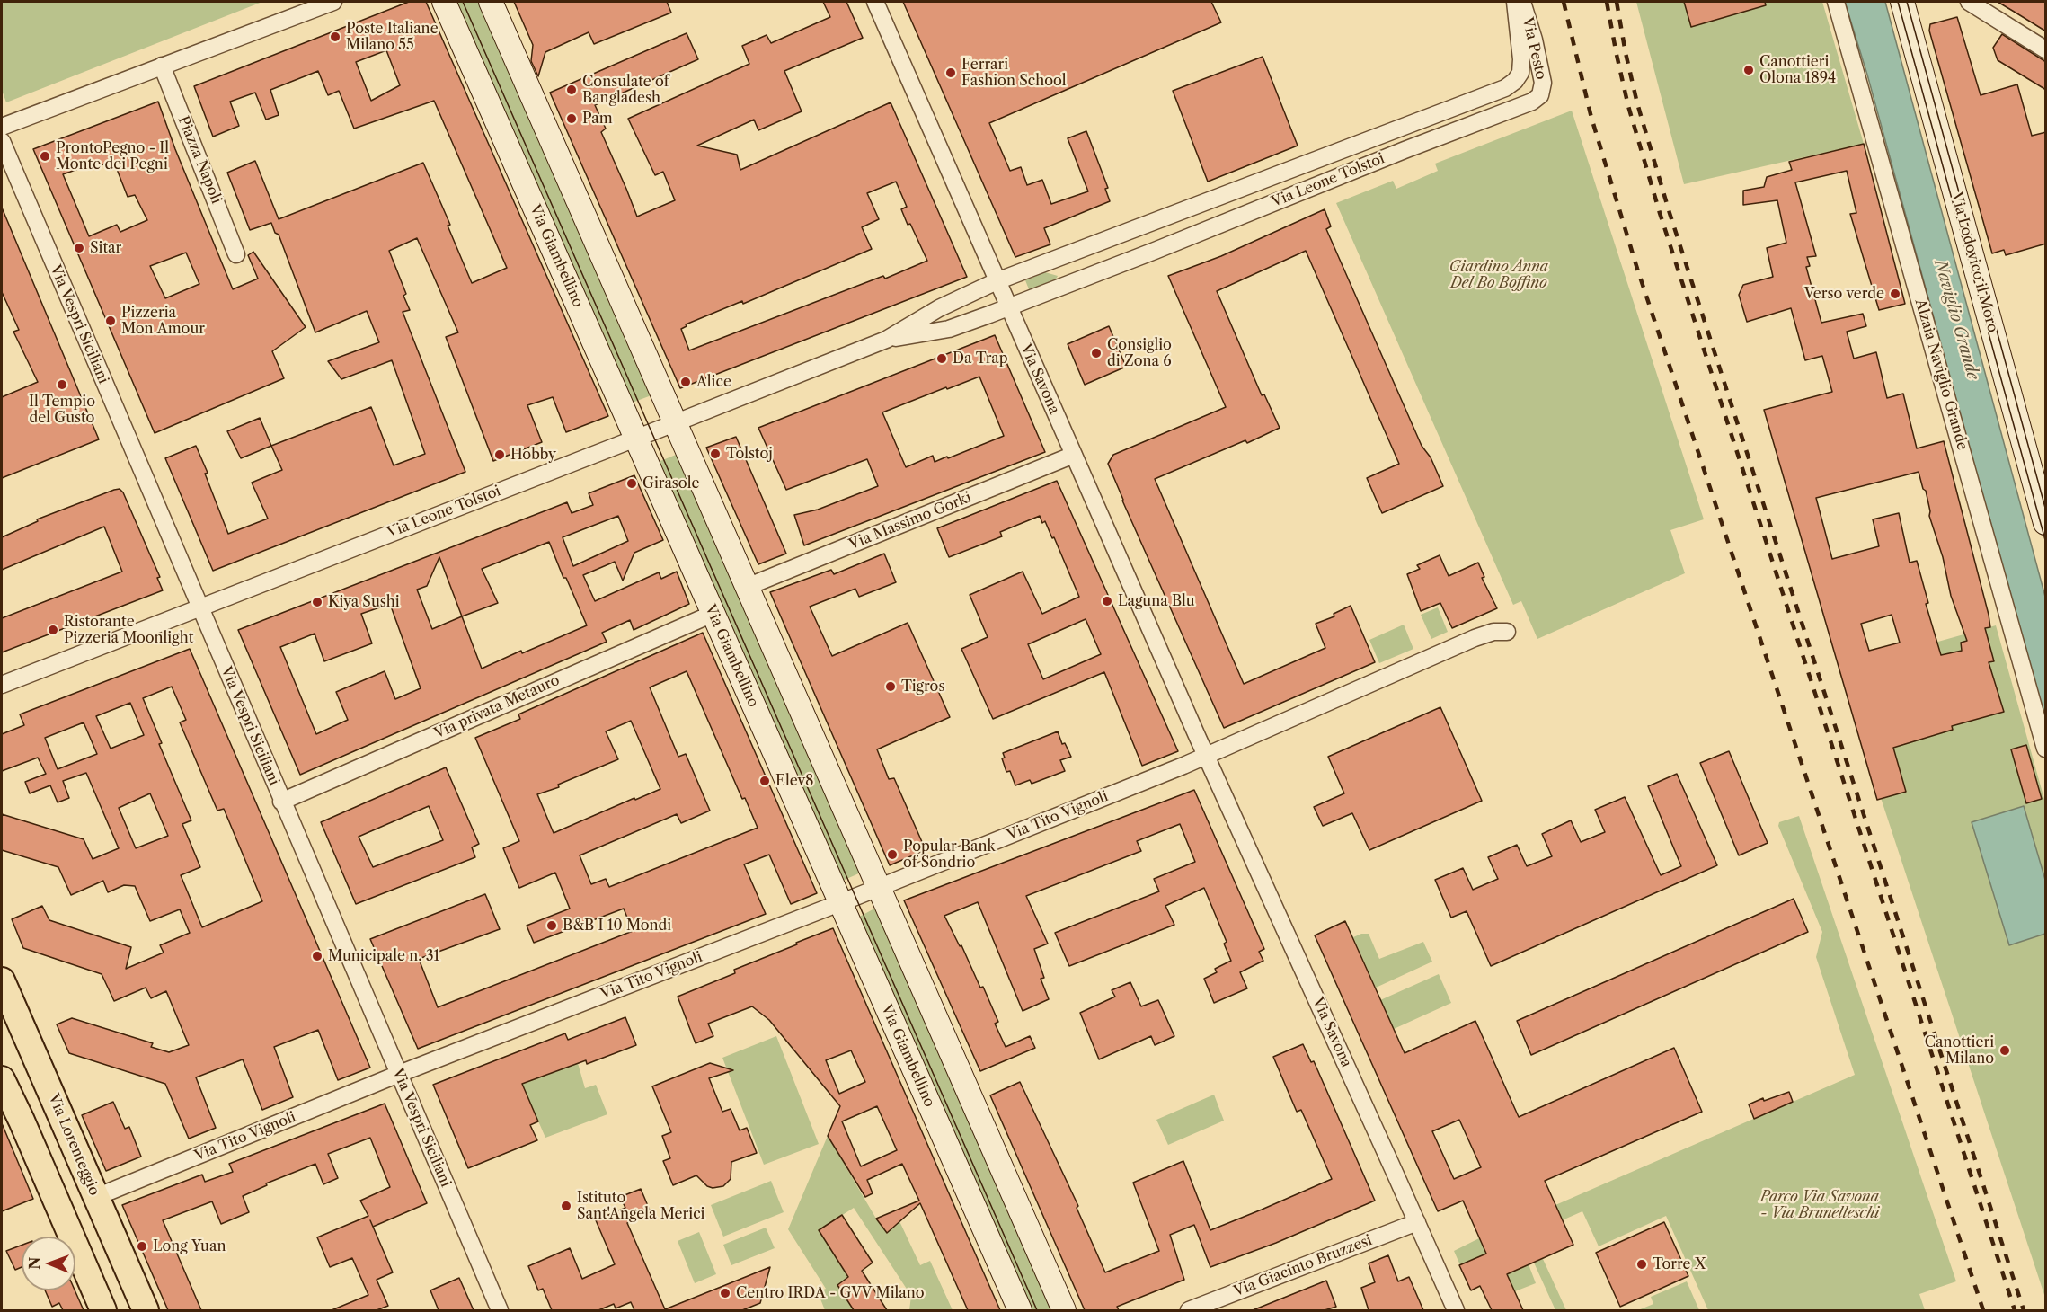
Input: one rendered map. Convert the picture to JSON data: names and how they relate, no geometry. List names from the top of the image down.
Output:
{
  "streets": {
    "main road": ["Via Lorenteggio"],
    "street": [
      "Via Pesto",
      "Piazza Napoli",
      "Via Leone Tolstoi",
      "Via Giambellino",
      "Via Lodovico il Moro",
      "Via Vespri Siciliani",
      "Alzaia Naviglio Grande",
      "Via Savona",
      "Via Massimo Gorki",
      "Via privata Metauro",
      "Via Tito Vignoli",
      "Via Giacinto Bruzzesi"
    ]
  },
  "crossings": [
    ["Via Pesto", "Via Leone Tolstoi"],
    ["Via Leone Tolstoi", "Via Giambellino"],
    ["Via Leone Tolstoi", "Via Vespri Siciliani"],
    ["Via Leone Tolstoi", "Via Savona"],
    ["Via Giambellino", "Via privata Metauro"],
    ["Via Giambellino", "Via Tito Vignoli"],
    ["Via Vespri Siciliani", "Via privata Metauro"],
    ["Via Vespri Siciliani", "Via Tito Vignoli"],
    ["Via Savona", "Via Massimo Gorki"],
    ["Via Savona", "Via Tito Vignoli"],
    ["Via Savona", "Via Giacinto Bruzzesi"],
    ["Via Tito Vignoli", "Via Lorenteggio"]
  ],
  "water": ["Naviglio Grande"],
  "parks": ["Giardino Anna Del Bo Boffino", "Parco Via Savona - Via Brunelleschi"],
  "places": [
    "Poste Italiane Milano 55",
    "Canottieri Olona 1894",
    "Ferrari Fashion School",
    "Consulate of Bangladesh",
    "Pam",
    "ProntoPegno - Il Monte dei Pegni",
    "Sitar",
    "Verso verde",
    "Pizzeria Mon Amour",
    "Consiglio di Zona 6",
    "Da Trap",
    "Alice",
    "Il Tempio del Gusto",
    "Tolstoj",
    "Hobby",
    "Girasole",
    "Laguna Blu",
    "Kiya Sushi",
    "Ristorante Pizzeria Moonlight",
    "Tigros",
    "Elev8",
    "Popular Bank of Sondrio",
    "B&B I 10 Mondi",
    "Municipale n. 31",
    "Canottieri Milano",
    "Istituto Sant'Angela Merici",
    "Long Yuan",
    "Torre X",
    "Centro IRDA - GVV Milano"
  ],
  "north": "left"
}
